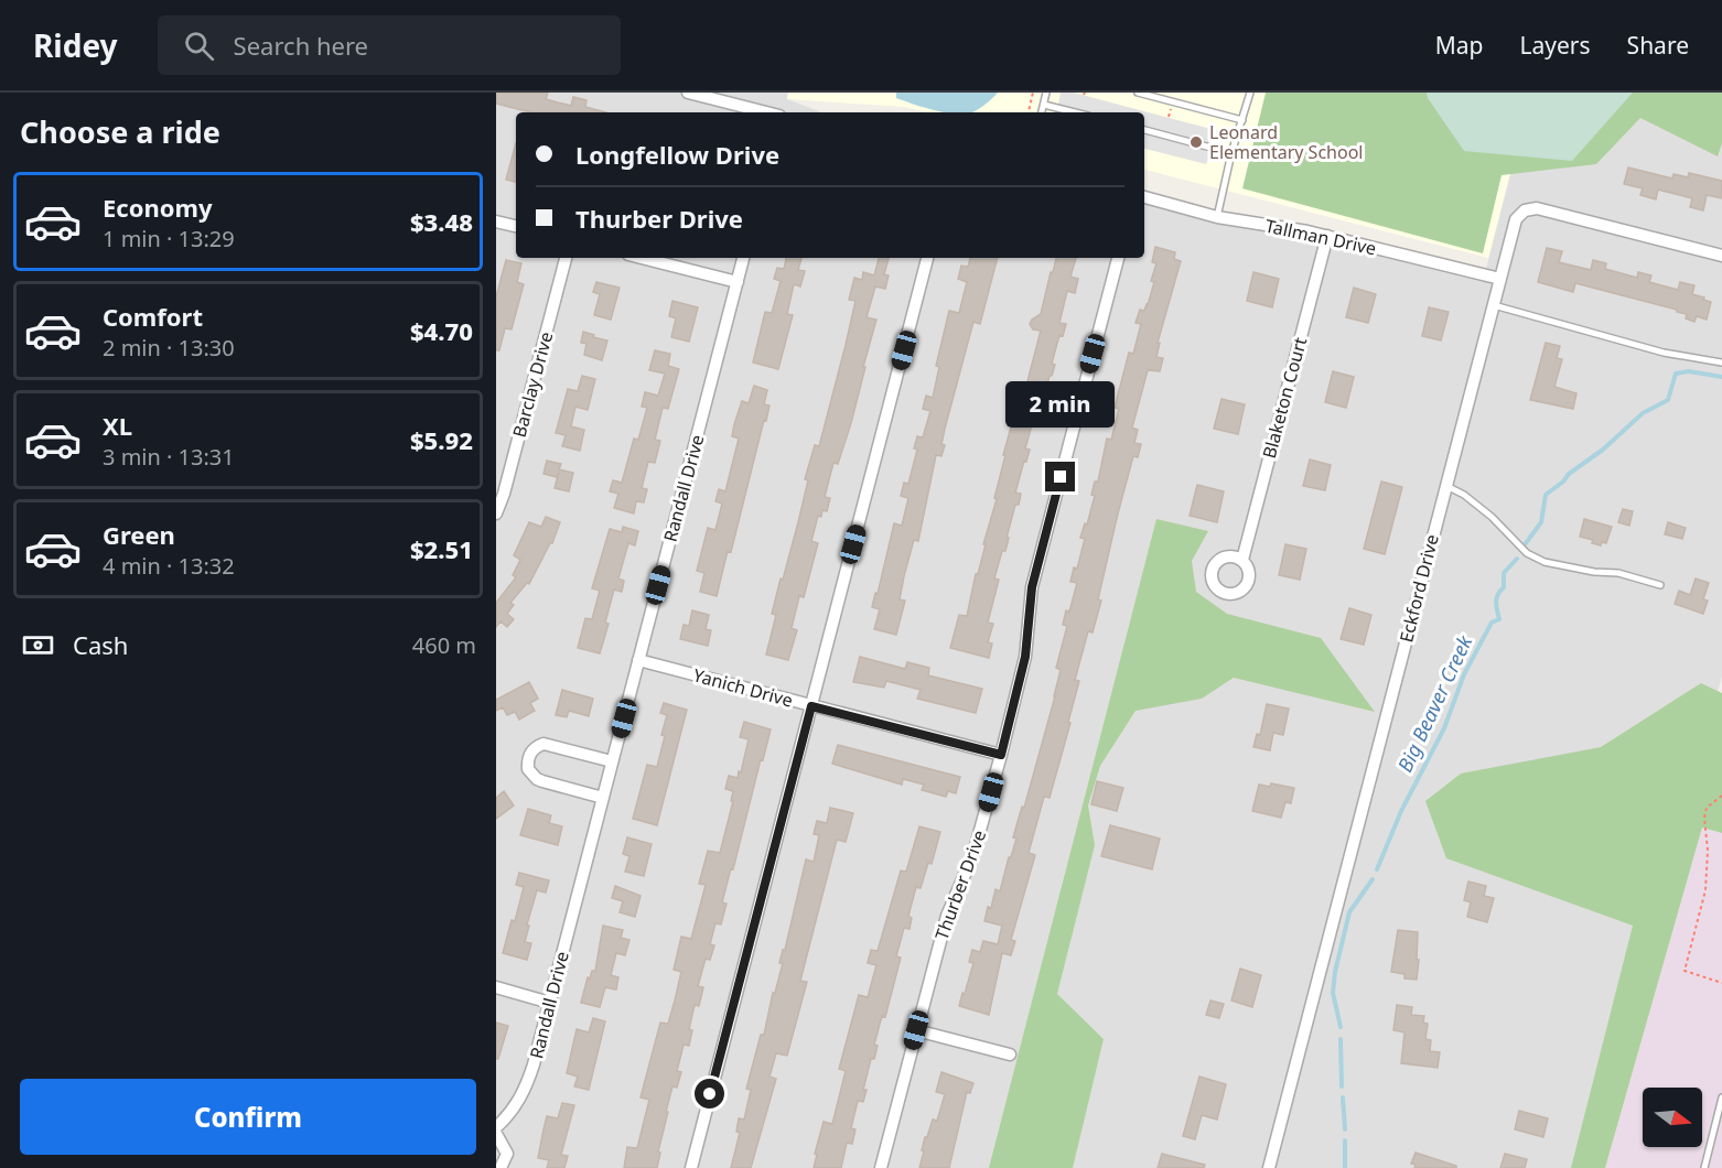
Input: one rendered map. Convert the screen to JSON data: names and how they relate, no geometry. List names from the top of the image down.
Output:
{
  "streets": {
    "street": [
      "Tallman Drive",
      "Barclay Drive",
      "Blaketon Court",
      "Randall Drive",
      "Eckford Drive",
      "Yanich Drive",
      "Thurber Drive"
    ]
  },
  "crossings": [
    ["Tallman Drive", "Blaketon Court"],
    ["Tallman Drive", "Eckford Drive"],
    ["Randall Drive", "Yanich Drive"],
    ["Yanich Drive", "Thurber Drive"]
  ],
  "water": ["Big Beaver Creek"],
  "places": ["Leonard Elementary School"],
  "north": "right",
  "page": {
    "header": "Ridey",
    "search": "Search here",
    "nav": ["Map", "Layers", "Share"],
    "heading": "Choose a ride",
    "banner": ["Longfellow Drive", "Thurber Drive"],
    "list": [
      {
        "name": "Economy",
        "note": "1 min · 13:29",
        "value": "$3.48"
      },
      {
        "name": "Comfort",
        "note": "2 min · 13:30",
        "value": "$4.70"
      },
      {
        "name": "XL",
        "note": "3 min · 13:31",
        "value": "$5.92"
      },
      {
        "name": "Green",
        "note": "4 min · 13:32",
        "value": "$2.51"
      }
    ],
    "bubble": "2 min",
    "pay": ["Cash", "460 m"],
    "buttons": "Confirm"
  }
}
